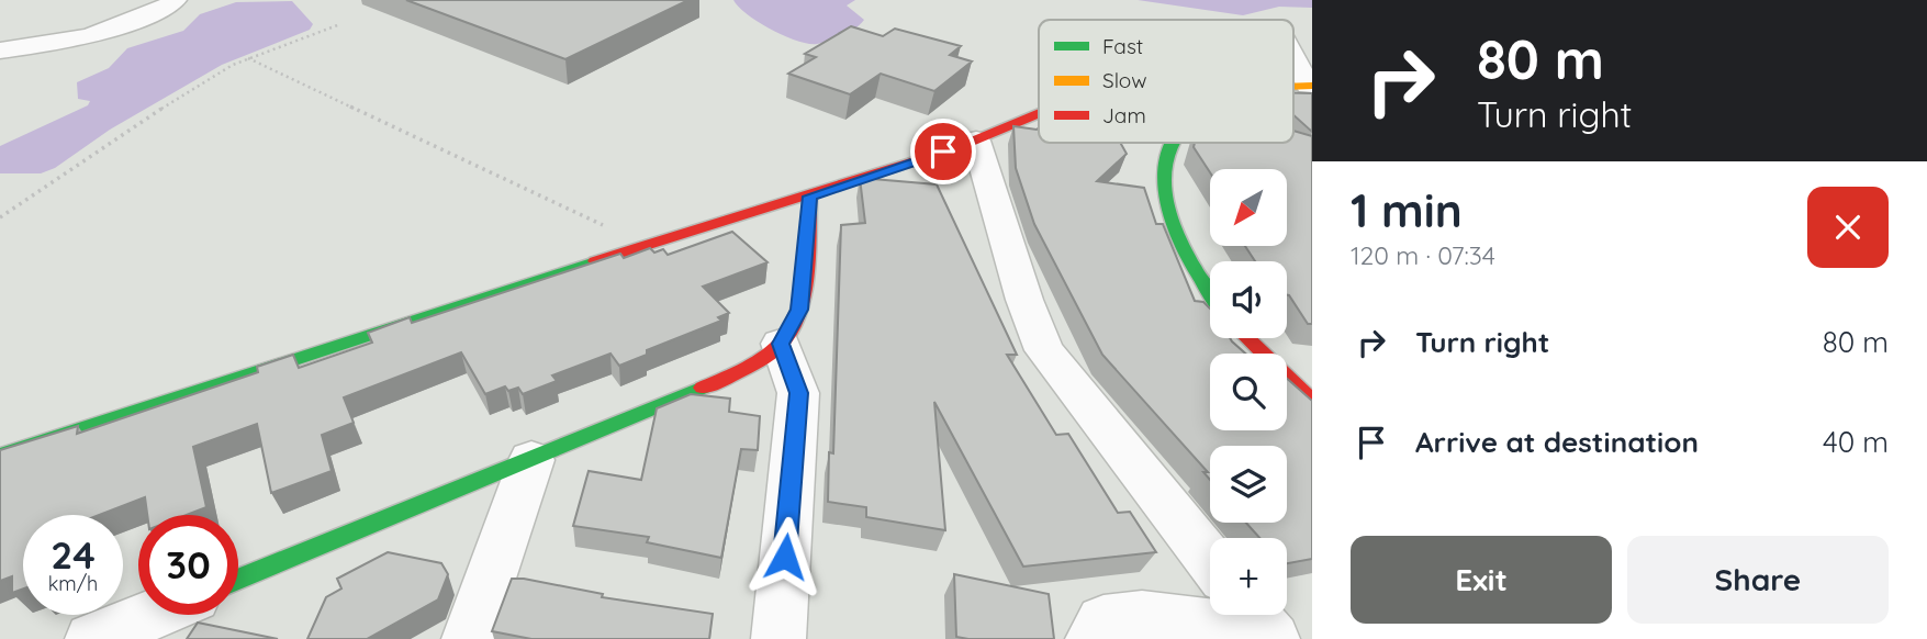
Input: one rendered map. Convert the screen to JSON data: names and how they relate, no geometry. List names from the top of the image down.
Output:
{
  "legend": ["Fast", "Slow", "Jam"],
  "north": "bottom left",
  "page": {
    "turn": ["80 m", "Turn right"],
    "heading": ["1 min", "120 m · 07:34"],
    "map_buttons": "+",
    "list": [
      {
        "name": "Turn right",
        "value": "80 m"
      },
      {
        "name": "Arrive at destination",
        "value": "40 m"
      }
    ],
    "speed": "24 km/h",
    "limit": "30",
    "buttons": ["Exit", "Share"]
  }
}
